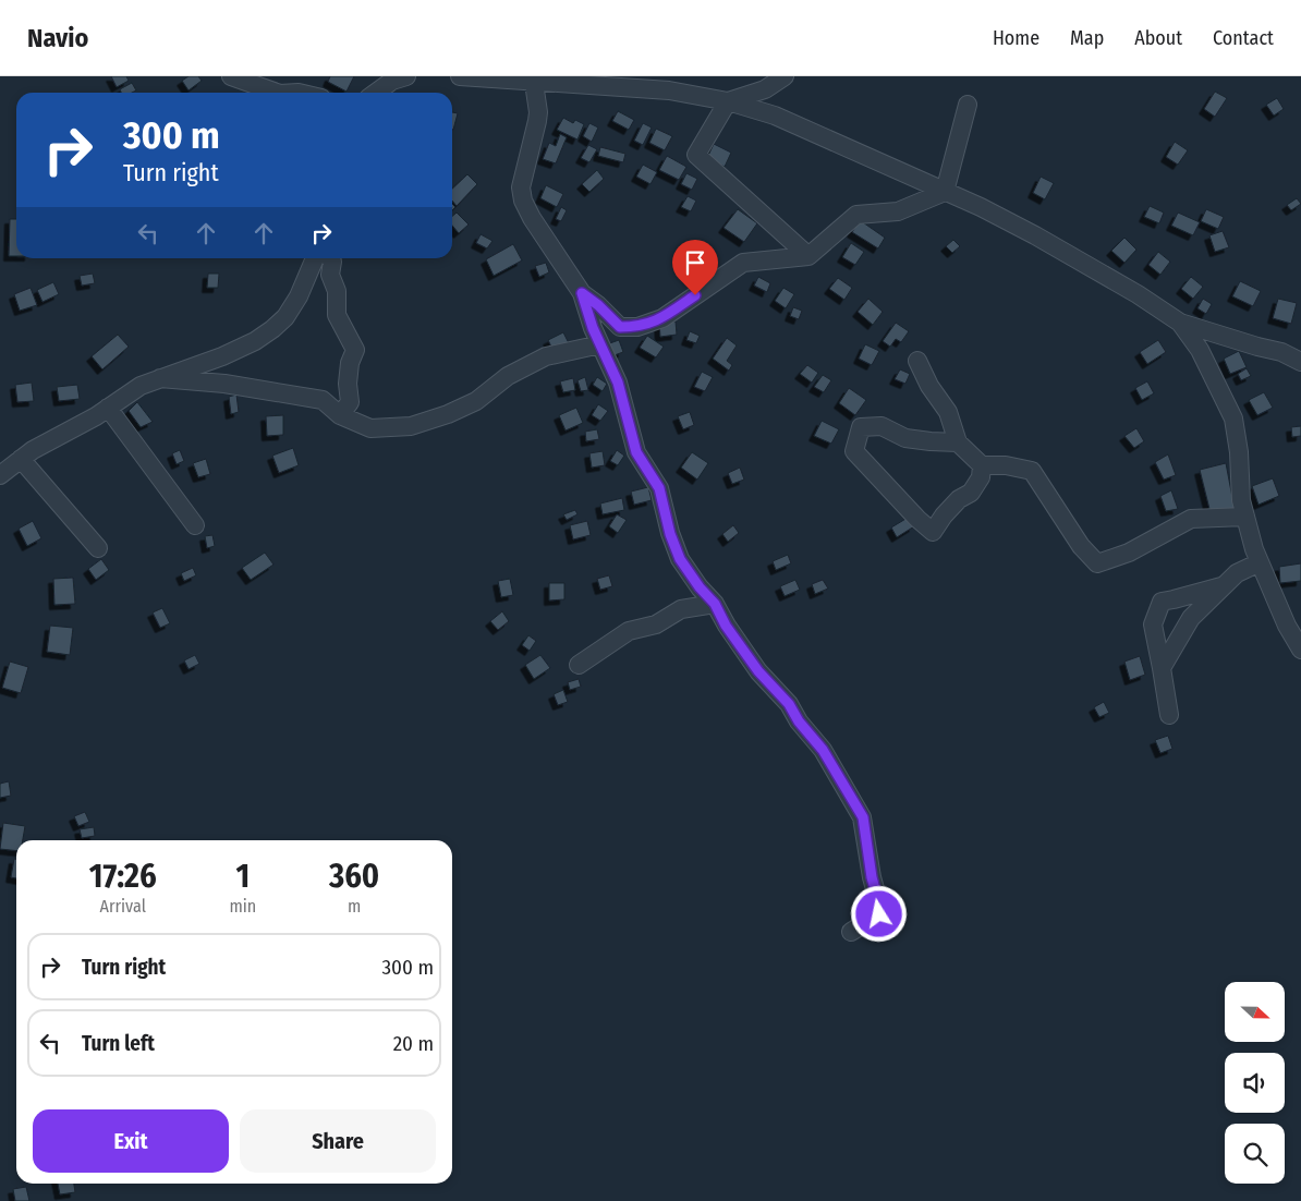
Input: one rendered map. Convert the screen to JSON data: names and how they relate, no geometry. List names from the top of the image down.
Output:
{
  "north": "right",
  "page": {
    "header": "Navio",
    "nav": [
      "Home",
      "Map",
      "About",
      "Contact"
    ],
    "turn": ["300 m", "Turn right"],
    "eta": [
      "17:26",
      "Arrival",
      "1",
      "min",
      "360",
      "m"
    ],
    "list": [
      {
        "name": "Turn right",
        "value": "300 m"
      },
      {
        "name": "Turn left",
        "value": "20 m"
      }
    ],
    "buttons": ["Exit", "Share"]
  }
}
